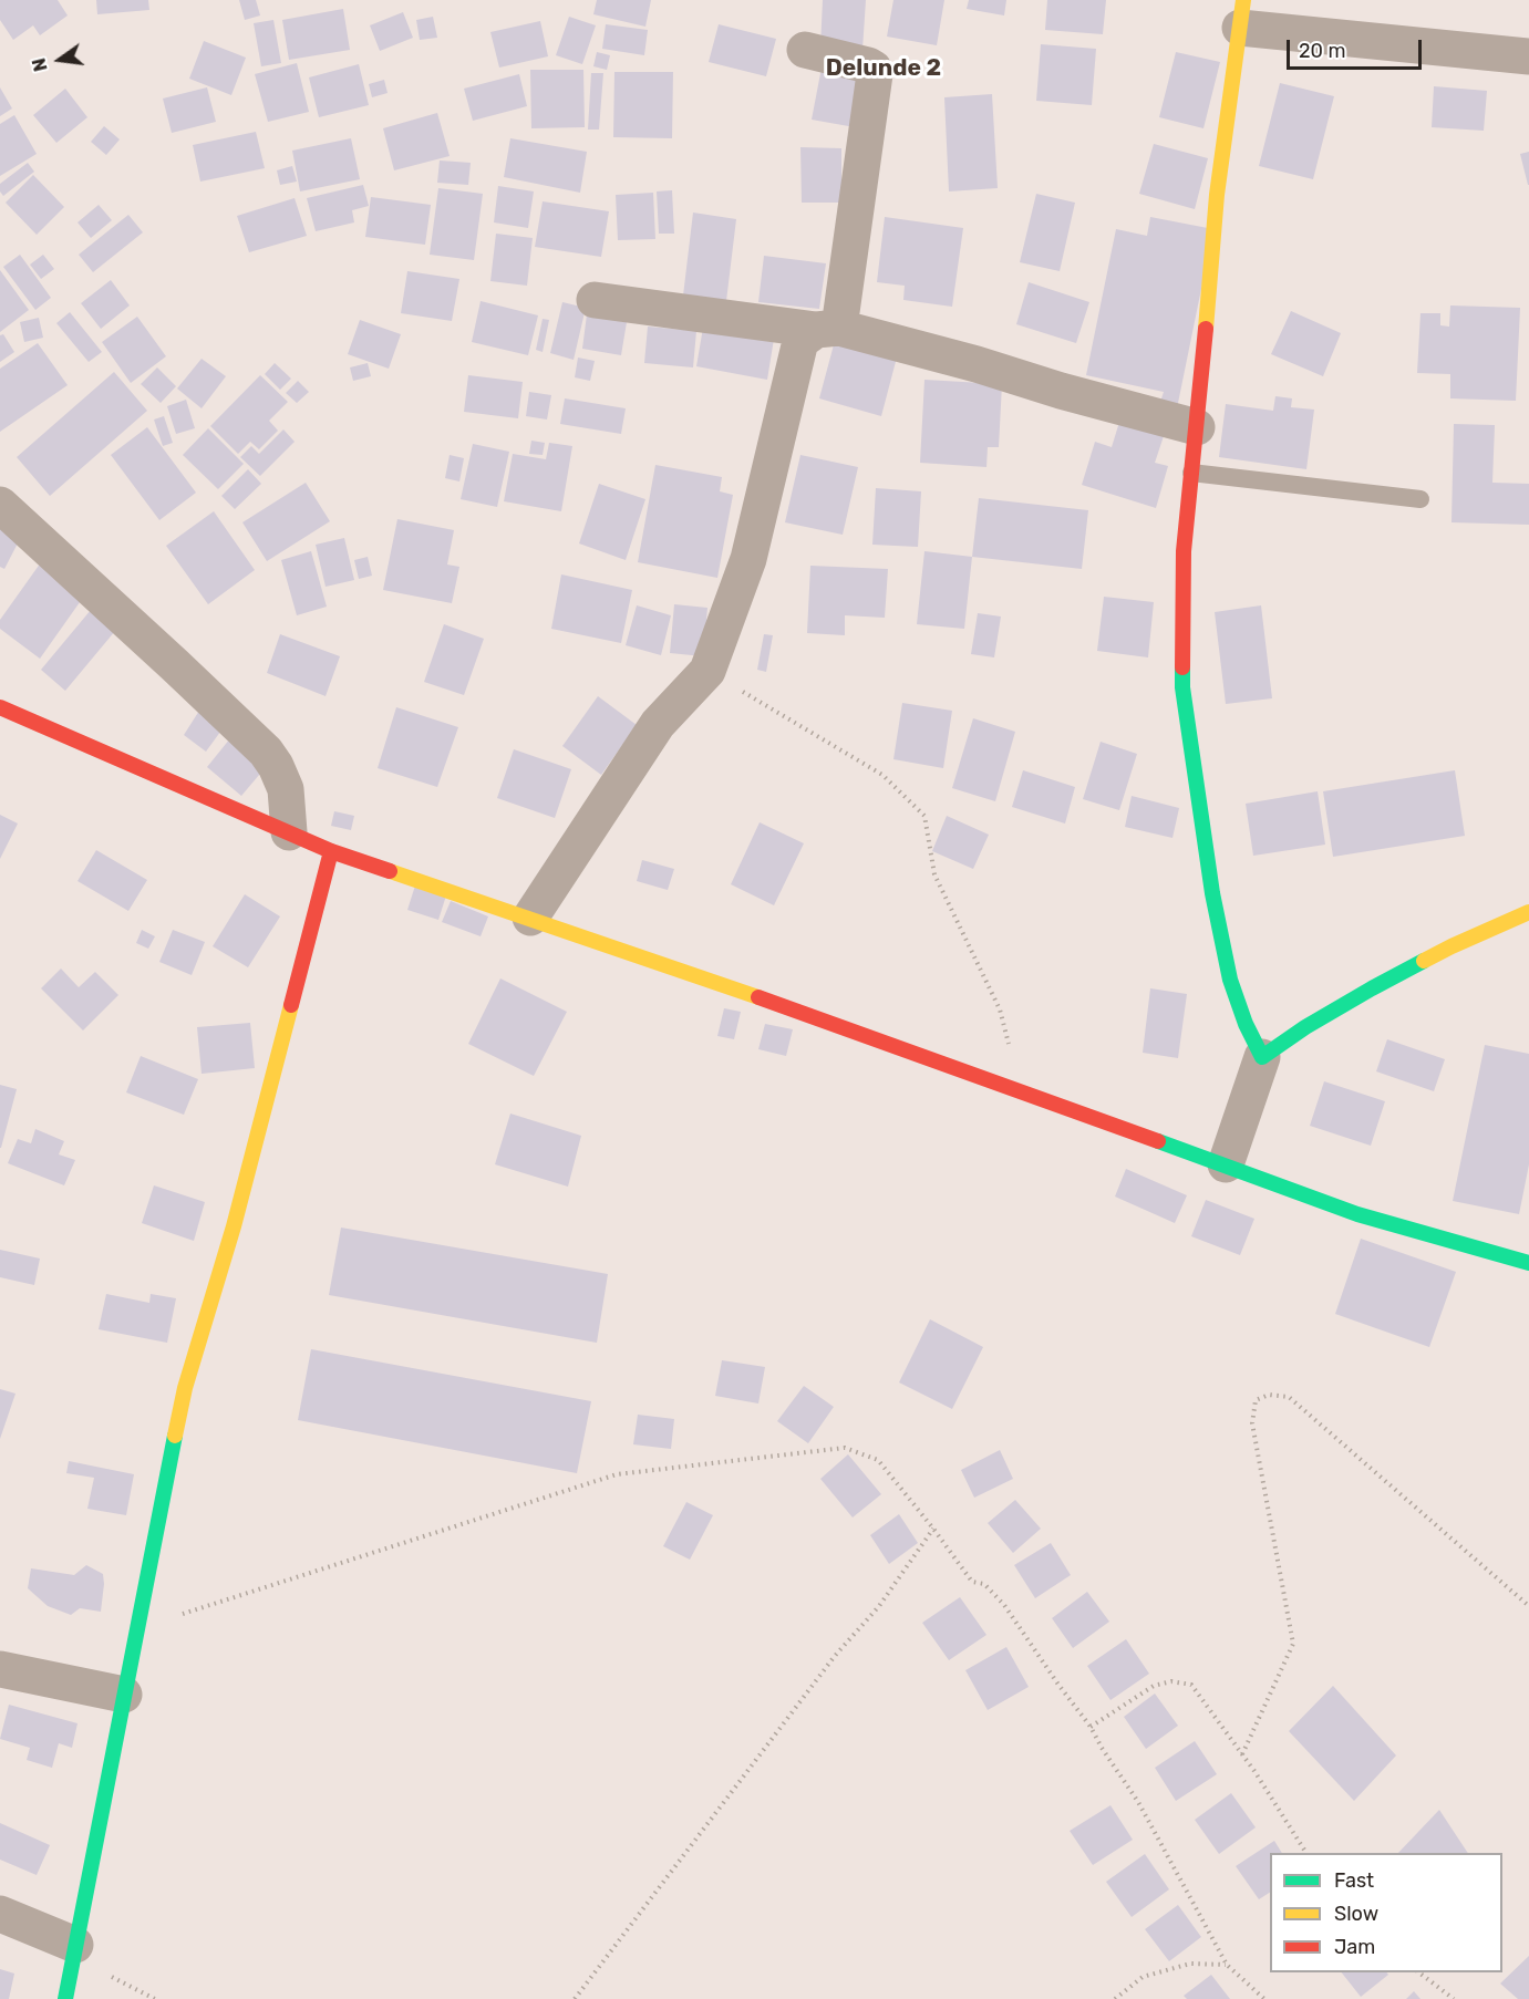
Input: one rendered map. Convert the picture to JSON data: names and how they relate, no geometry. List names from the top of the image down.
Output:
{
  "districts": ["Delunde 2"],
  "legend": ["Fast", "Slow", "Jam"],
  "scale_bar": "20 m",
  "north": "left"
}
